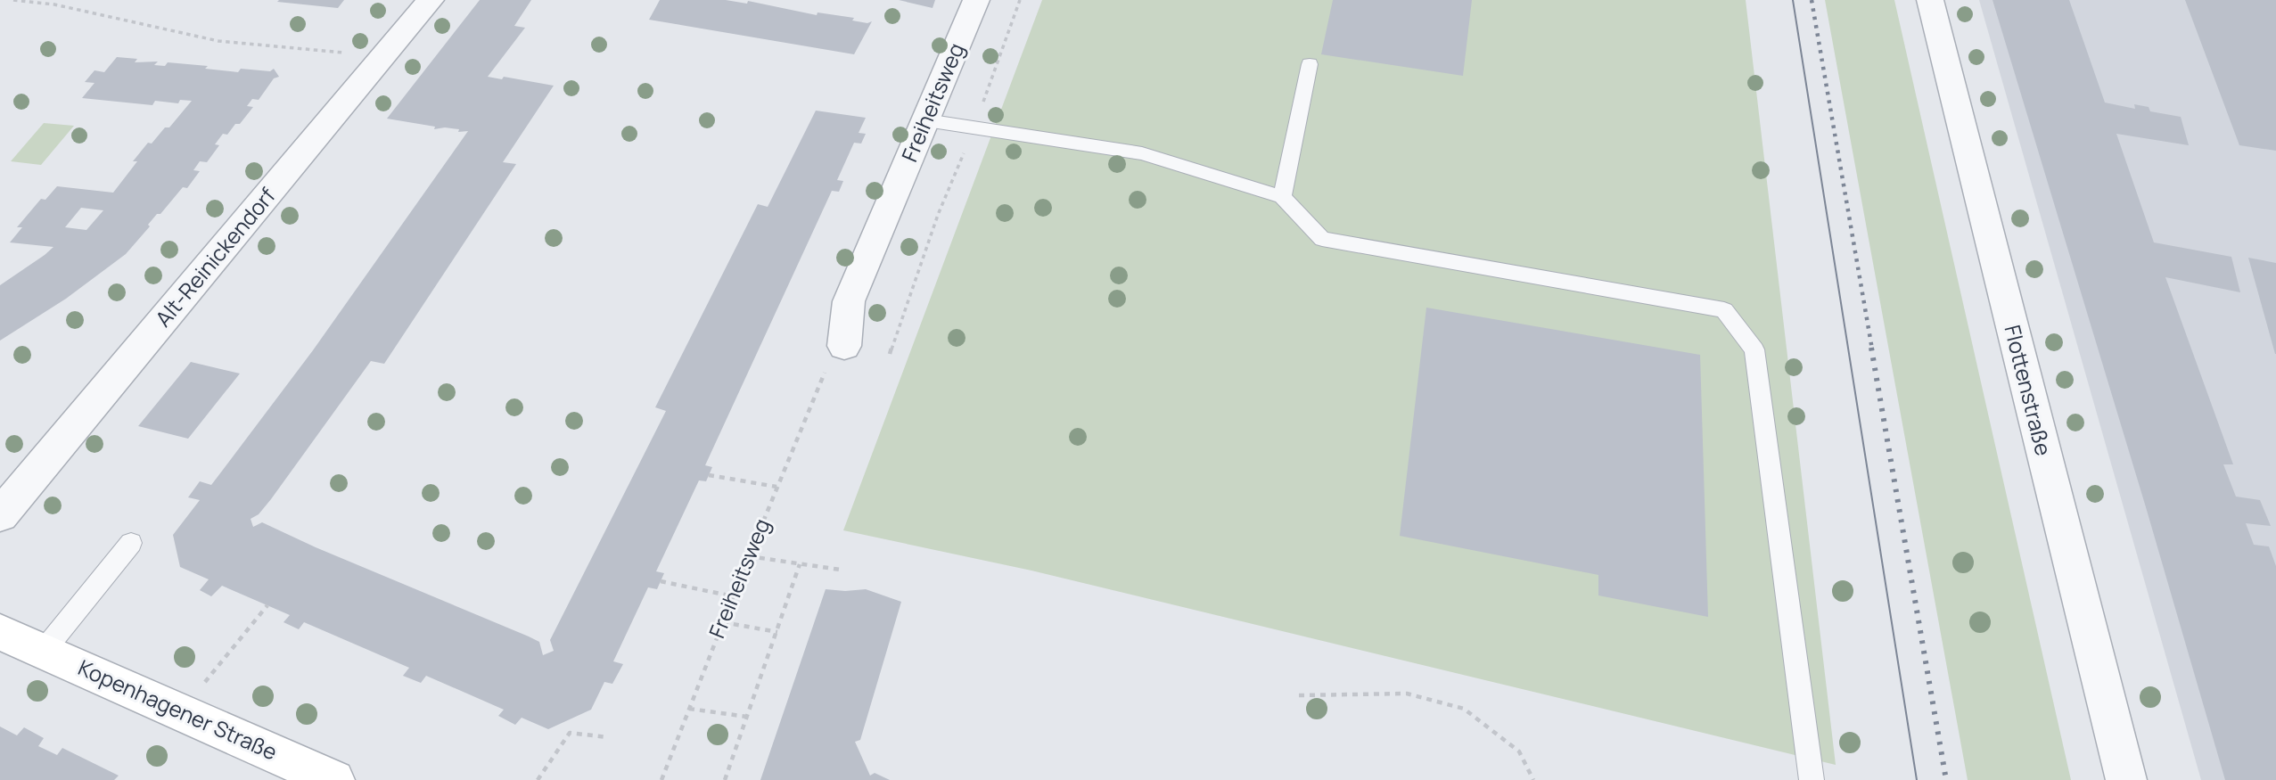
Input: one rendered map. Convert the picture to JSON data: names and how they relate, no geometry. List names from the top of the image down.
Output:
{
  "streets": {
    "main road": ["Kopenhagener Straße"],
    "street": ["Freiheitsweg", "Alt-Reinickendorf", "Flottenstraße"]
  }
}
